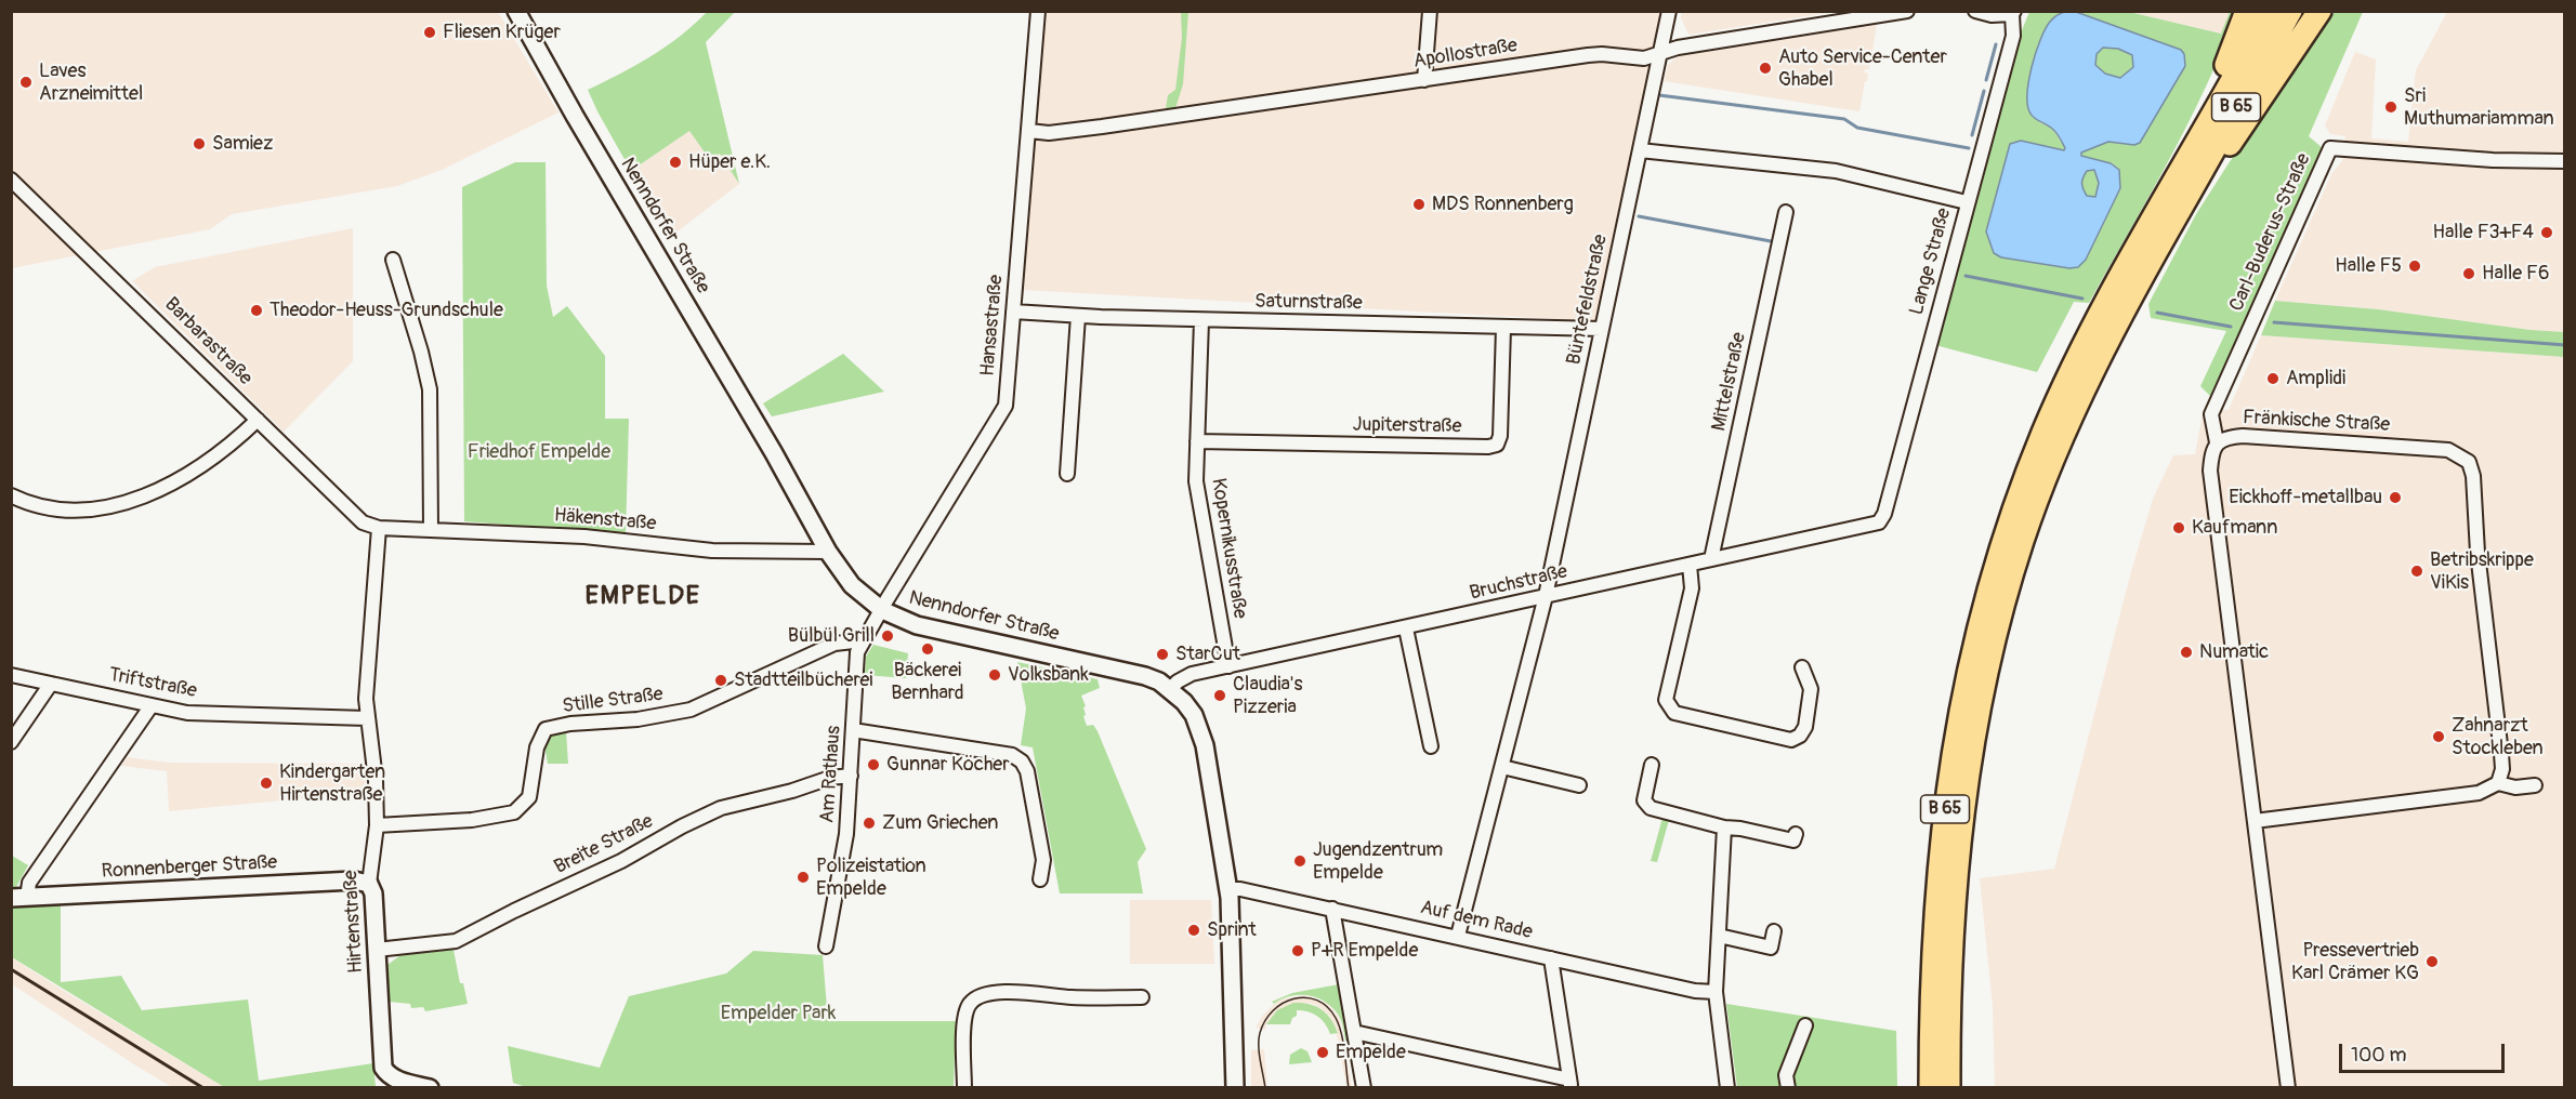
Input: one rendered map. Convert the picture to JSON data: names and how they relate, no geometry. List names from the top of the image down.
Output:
{
  "streets": {
    "highway": ["B 65"],
    "street": [
      "Apollostraße",
      "Nenndorfer Straße",
      "Carl-Buderus-Straße",
      "Lange Straße",
      "Büntefeldstraße",
      "Saturnstraße",
      "Hansastraße",
      "Barbarastraße",
      "Mittelstraße",
      "Fränkische Straße",
      "Jupiterstraße",
      "Häkenstraße",
      "Kopernikusstraße",
      "Bruchstraße",
      "Triftstraße",
      "Stille Straße",
      "Am Rathaus",
      "Breite Straße",
      "Ronnenberger Straße",
      "Auf dem Rade",
      "Hirtenstraße"
    ]
  },
  "crossings": [
    ["Apollostraße", "Büntefeldstraße"],
    ["Apollostraße", "Hansastraße"],
    ["Nenndorfer Straße", "Hansastraße"],
    ["Nenndorfer Straße", "Häkenstraße"],
    ["Nenndorfer Straße", "Bruchstraße"],
    ["Nenndorfer Straße", "Am Rathaus"],
    ["Nenndorfer Straße", "Auf dem Rade"],
    ["Carl-Buderus-Straße", "Fränkische Straße"],
    ["Lange Straße", "Bruchstraße"],
    ["Büntefeldstraße", "Saturnstraße"],
    ["Büntefeldstraße", "Bruchstraße"],
    ["Büntefeldstraße", "Auf dem Rade"],
    ["Saturnstraße", "Hansastraße"],
    ["Saturnstraße", "Jupiterstraße"],
    ["Saturnstraße", "Kopernikusstraße"],
    ["Hansastraße", "Am Rathaus"],
    ["Barbarastraße", "Häkenstraße"],
    ["Barbarastraße", "Hirtenstraße"],
    ["Mittelstraße", "Bruchstraße"],
    ["Jupiterstraße", "Kopernikusstraße"],
    ["Häkenstraße", "Hirtenstraße"],
    ["Kopernikusstraße", "Bruchstraße"],
    ["Triftstraße", "Hirtenstraße"],
    ["Stille Straße", "Am Rathaus"],
    ["Stille Straße", "Hirtenstraße"],
    ["Am Rathaus", "Breite Straße"],
    ["Breite Straße", "Hirtenstraße"],
    ["Ronnenberger Straße", "Hirtenstraße"]
  ],
  "districts": ["EMPELDE"],
  "parks": ["Friedhof Empelde", "Empelder Park"],
  "places": [
    "Fliesen Krüger",
    "Auto Service-Center Ghabel",
    "Laves Arzneimittel",
    "Sri Muthumariamman",
    "Samiez",
    "Hüper e.K.",
    "MDS Ronnenberg",
    "Halle F3+F4",
    "Halle F5",
    "Halle F6",
    "Theodor-Heuss-Grundschule",
    "Amplidi",
    "Eickhoff-metallbau",
    "Kaufmann",
    "Betribskrippe ViKis",
    "Bülbül Grill",
    "Bäckerei Bernhard",
    "Numatic",
    "StarCut",
    "Volksbank",
    "Stadtteilbücherei",
    "Claudia's Pizzeria",
    "Zahnarzt Stockleben",
    "Gunnar Köcher",
    "Kindergarten Hirtenstraße",
    "Zum Griechen",
    "Jugendzentrum Empelde",
    "Polizeistation Empelde",
    "Sprint",
    "P+R Empelde",
    "Pressevertrieb Karl Crämer KG",
    "Empelde"
  ],
  "scale_bar": "100 m"
}
